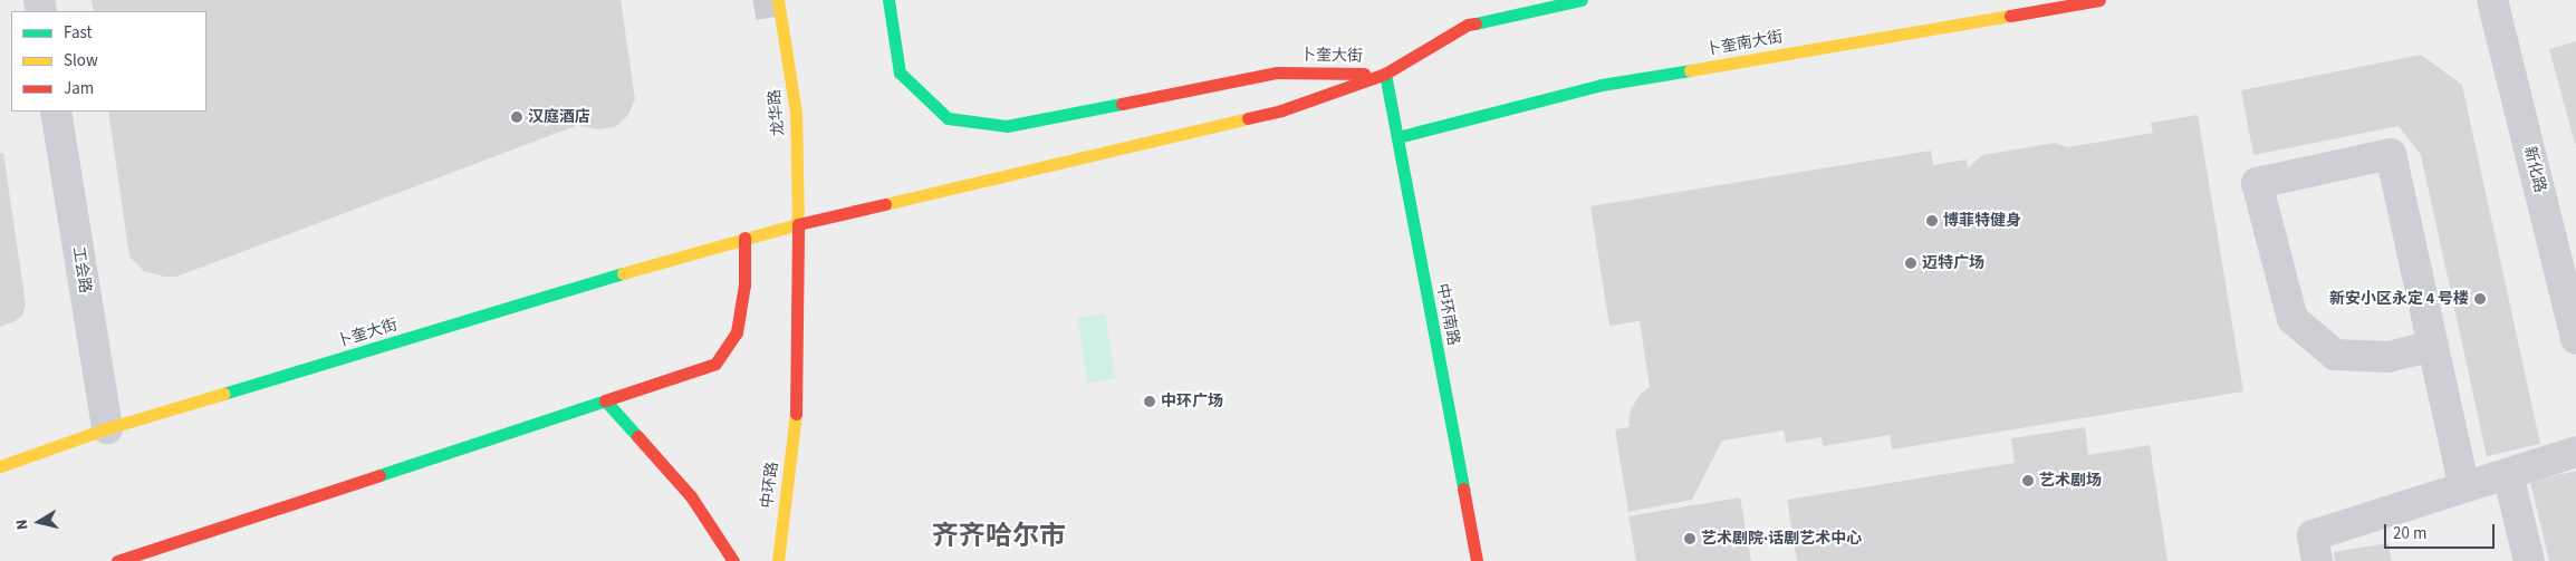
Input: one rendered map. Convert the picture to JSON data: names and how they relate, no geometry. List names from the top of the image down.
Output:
{
  "streets": {
    "main road": [
      "卜奎南大街",
      "卜奎大街",
      "龙华路",
      "中环南路",
      "中环路"
    ],
    "street": ["新化路", "工会路"]
  },
  "crossings": [
    ["卜奎南大街", "中环南路"],
    ["卜奎大街", "龙华路"],
    ["卜奎大街", "工会路"],
    ["卜奎大街", "中环南路"],
    ["龙华路", "中环路"]
  ],
  "districts": ["齐齐哈尔市"],
  "places": [
    "汉庭酒店",
    "博菲特健身",
    "迈特广场",
    "新安小区永定 4 号楼",
    "中环广场",
    "艺术剧场",
    "艺术剧院·话剧艺术中心"
  ],
  "legend": ["Fast", "Slow", "Jam"],
  "scale_bar": "20 m",
  "north": "left"
}
